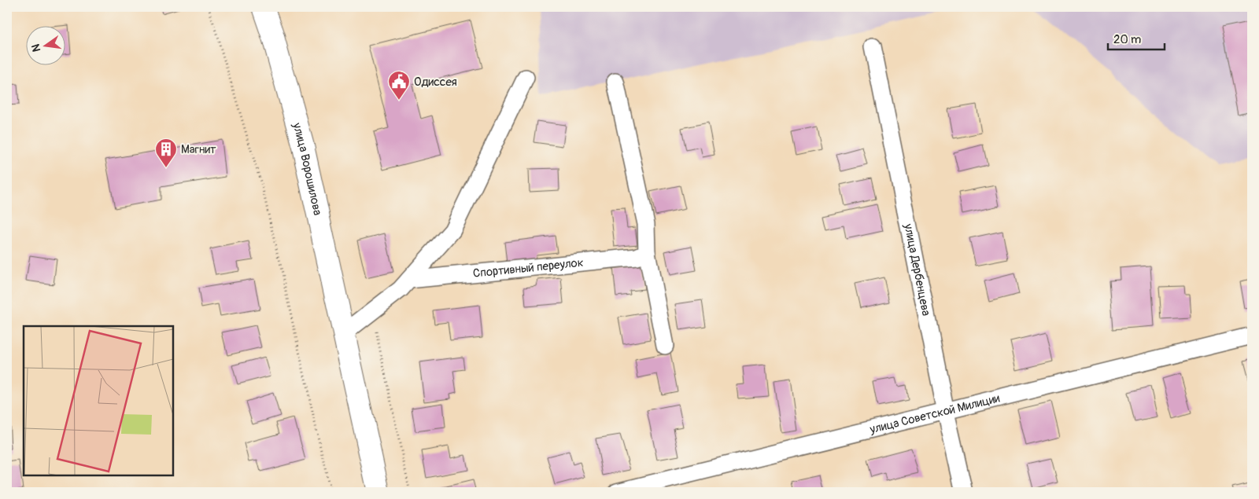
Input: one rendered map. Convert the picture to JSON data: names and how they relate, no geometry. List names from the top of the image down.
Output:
{
  "streets": {
    "street": [
      "улица Ворошилова",
      "Спортивный переулок",
      "улица Дербенцева",
      "улица Советской Милиции"
    ]
  },
  "crossings": [
    ["улица Дербенцева", "улица Советской Милиции"]
  ],
  "places": {
    "public building": ["Одиссея"],
    "building": ["Магнит"]
  },
  "scale_bar": "20 m",
  "north": "left"
}
